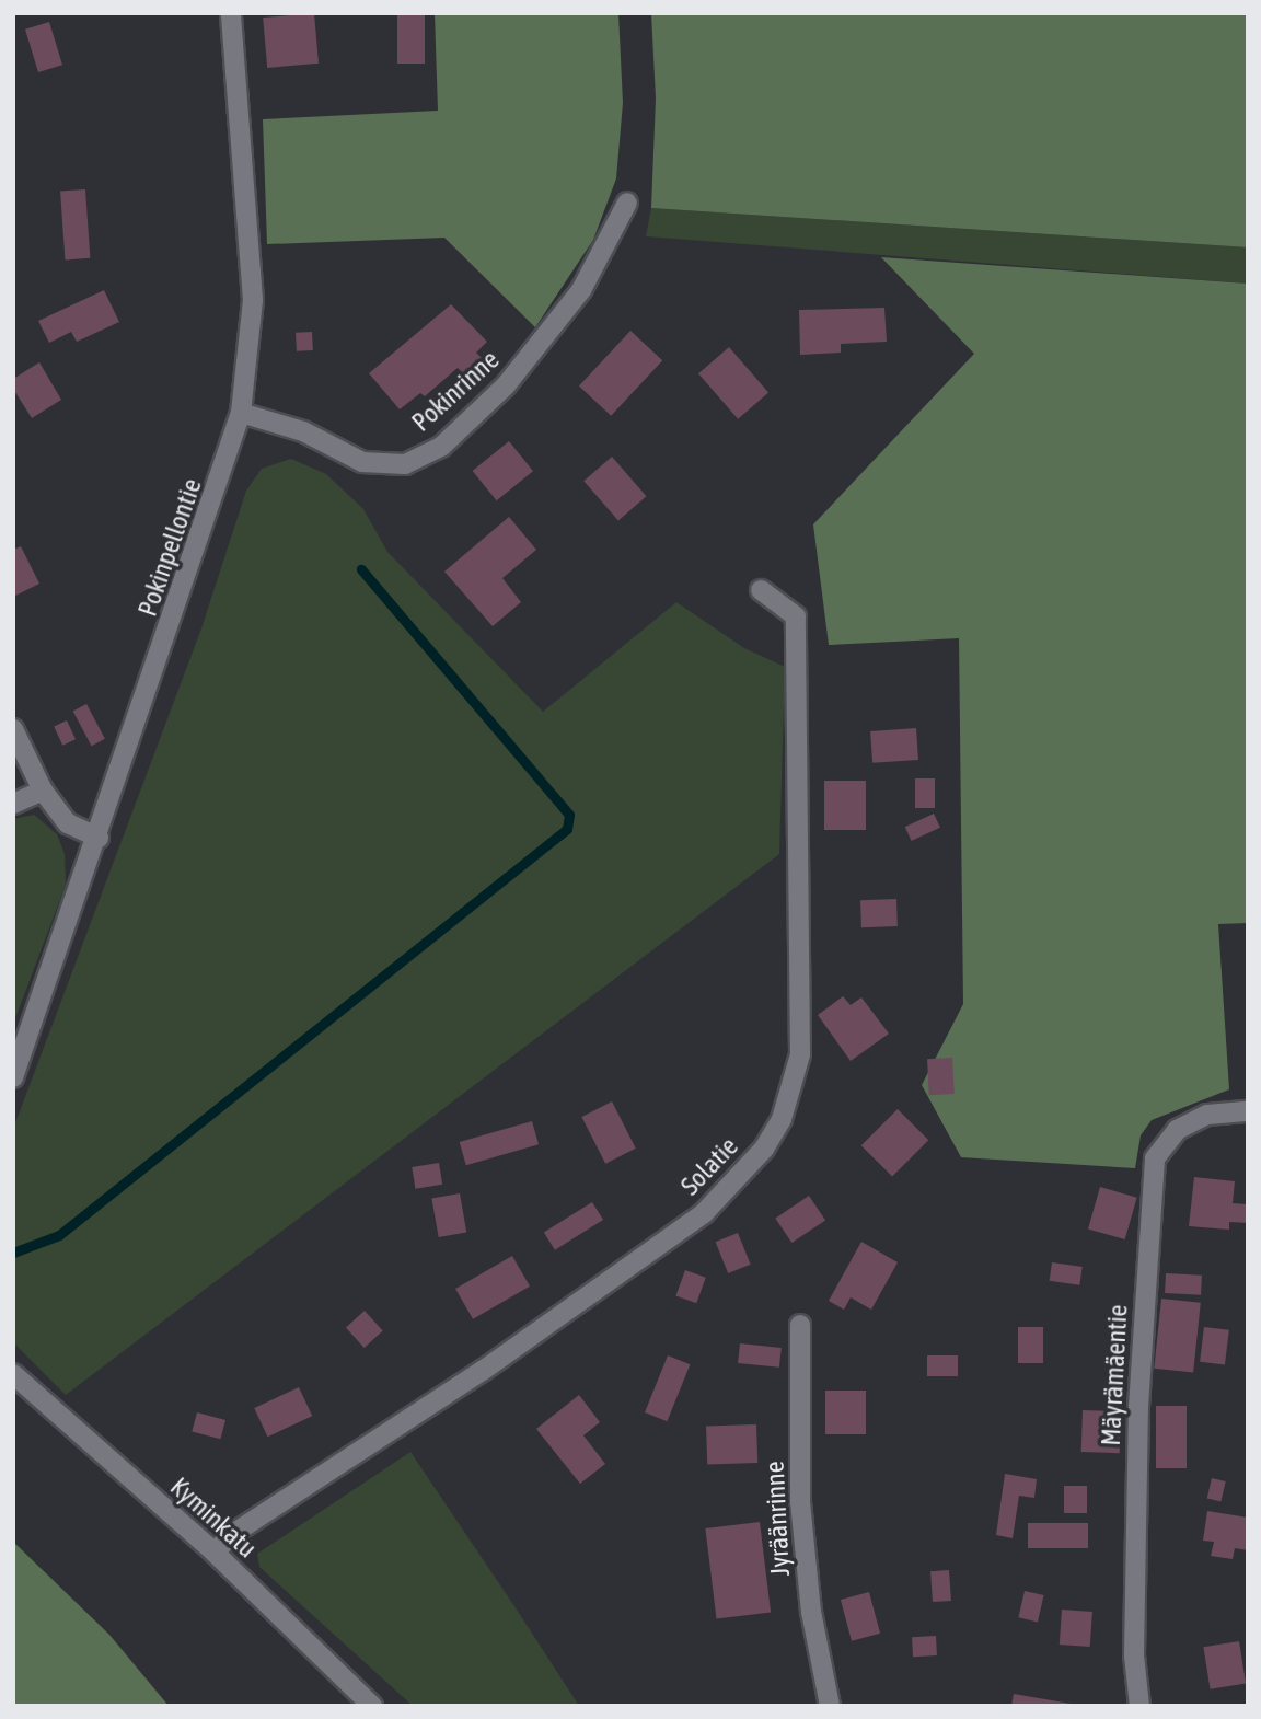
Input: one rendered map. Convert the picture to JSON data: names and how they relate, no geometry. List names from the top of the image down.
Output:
{
  "streets": {
    "street": [
      "Pokinrinne",
      "Pokinpellontie",
      "Solatie",
      "Mäyrämäentie",
      "Kyminkatu",
      "Jyräänrinne"
    ]
  },
  "crossings": [
    ["Pokinrinne", "Pokinpellontie"],
    ["Solatie", "Kyminkatu"]
  ]
}
